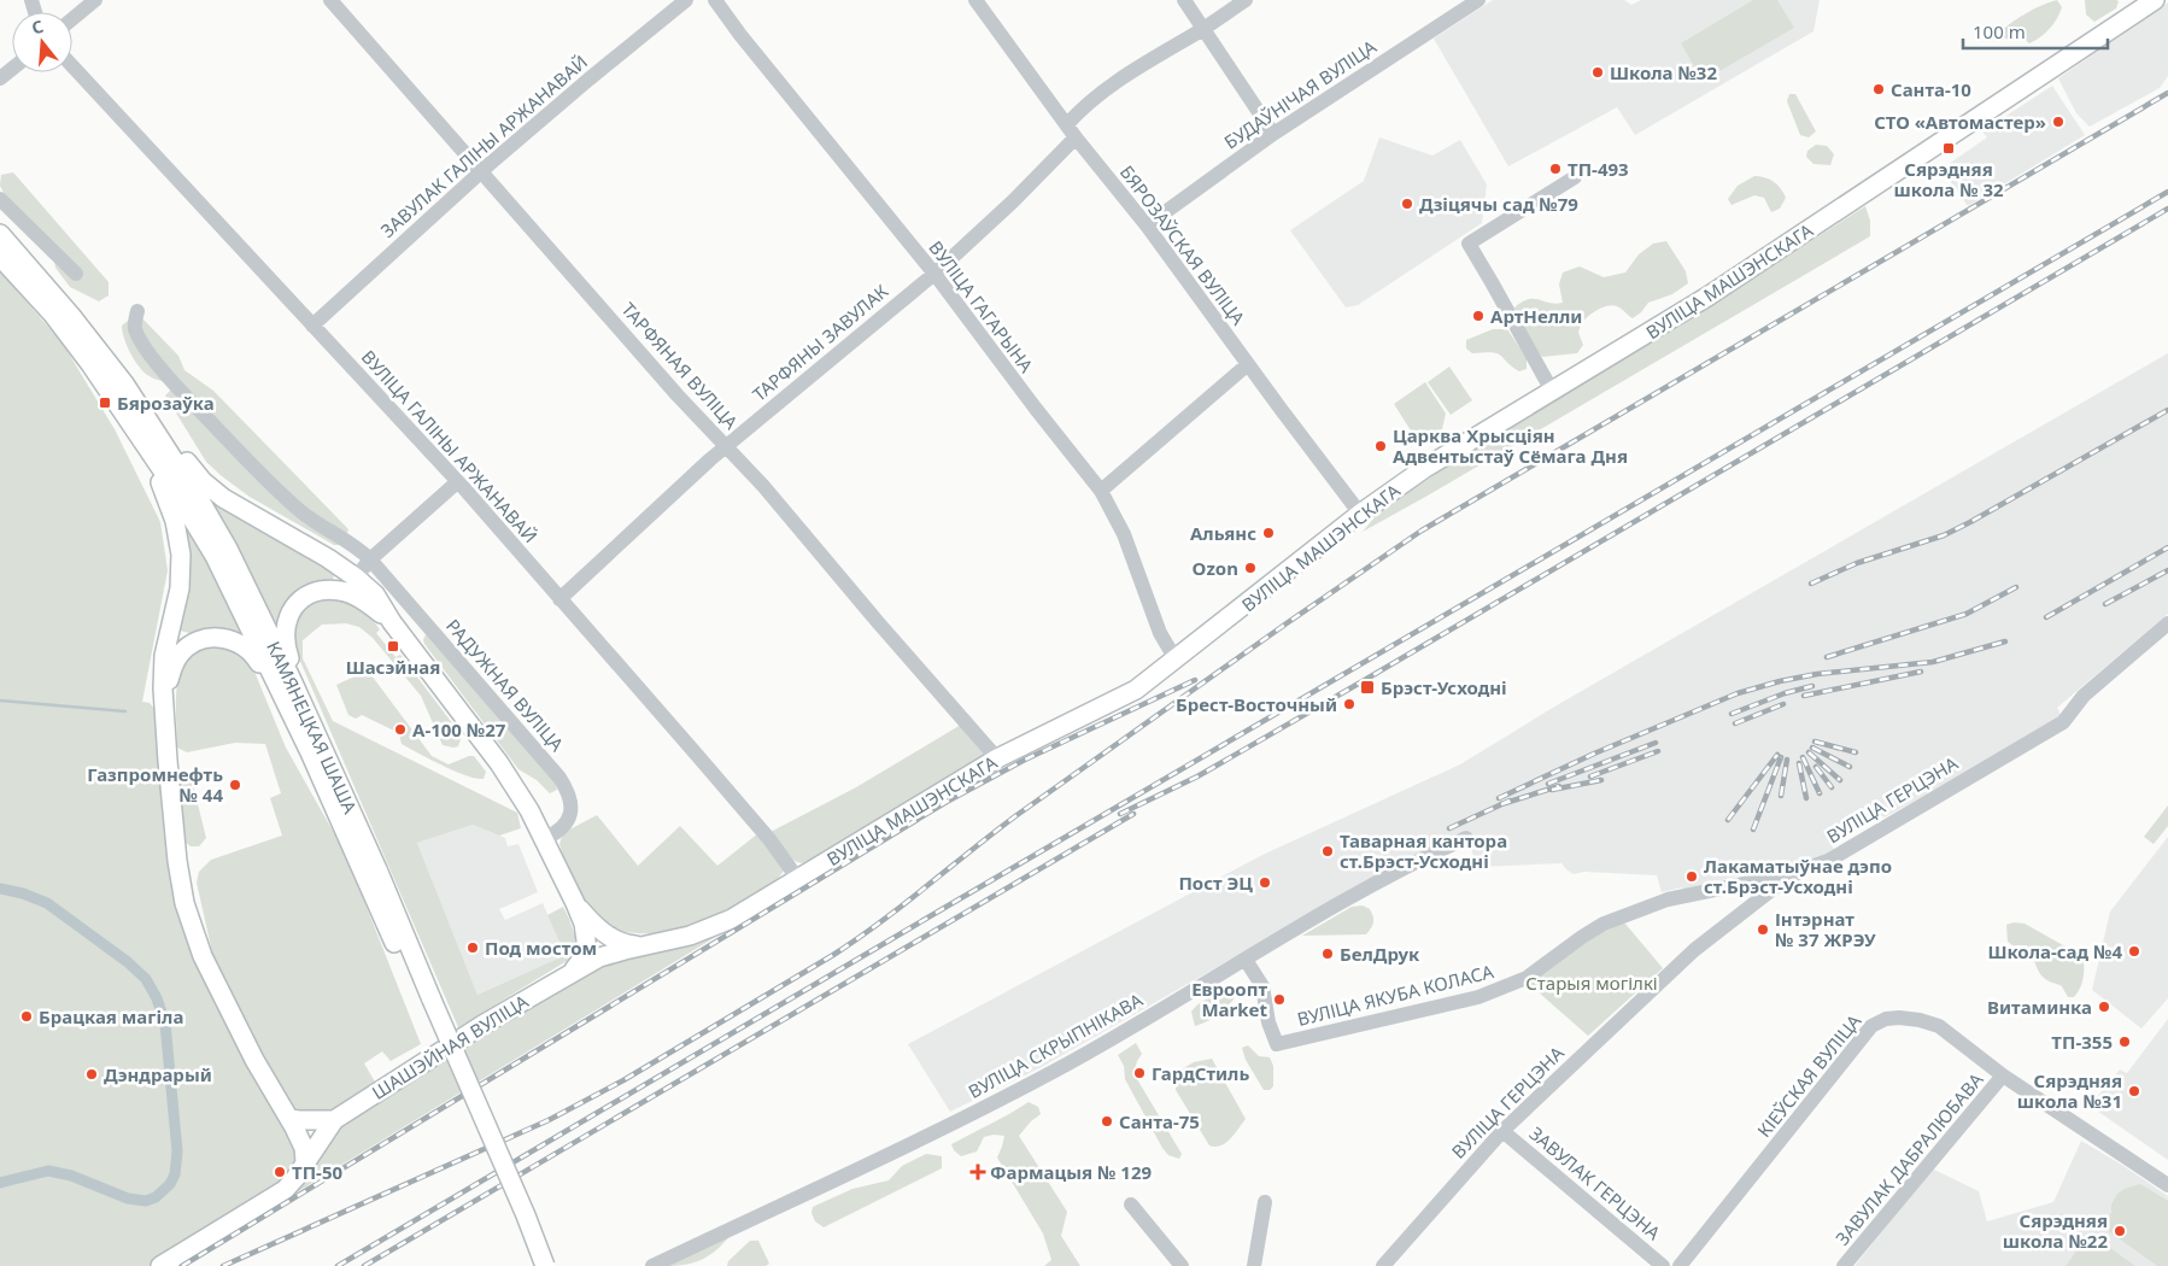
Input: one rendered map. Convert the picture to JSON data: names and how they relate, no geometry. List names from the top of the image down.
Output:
{
  "streets": {
    "main road": ["ВУЛІЦА МАШЭНСКАГА", "КАМЯНЕЦКАЯ ШАША", "ШАШЭЙНАЯ ВУЛІЦА"],
    "street": [
      "БУДАЎНІЧАЯ ВУЛІЦА",
      "ЗАВУЛАК ГАЛІНЫ АРЖАНАВАЙ",
      "БЯРОЗАЎСКАЯ ВУЛІЦА",
      "ВУЛІЦА ГАГАРЫНА",
      "ТАРФЯНЫ ЗАВУЛАК",
      "ТАРФЯНАЯ ВУЛІЦА",
      "ВУЛІЦА ГАЛІНЫ АРЖАНАВАЙ",
      "РАДУЖНАЯ ВУЛІЦА",
      "ВУЛІЦА ГЕРЦЭНА",
      "ВУЛІЦА ЯКУБА КОЛАСА",
      "ВУЛІЦА СКРЫПНІКАВА",
      "КІЕЎСКАЯ ВУЛІЦА",
      "ЗАВУЛАК ДАБРАЛЮБАВА",
      "ЗАВУЛАК ГЕРЦЭНА"
    ]
  },
  "crossings": [
    ["БУДАЎНІЧАЯ ВУЛІЦА", "БЯРОЗАЎСКАЯ ВУЛІЦА"],
    ["ЗАВУЛАК ГАЛІНЫ АРЖАНАВАЙ", "ТАРФЯНАЯ ВУЛІЦА"],
    ["ЗАВУЛАК ГАЛІНЫ АРЖАНАВАЙ", "ВУЛІЦА ГАЛІНЫ АРЖАНАВАЙ"],
    ["БЯРОЗАЎСКАЯ ВУЛІЦА", "ВУЛІЦА МАШЭНСКАГА"],
    ["БЯРОЗАЎСКАЯ ВУЛІЦА", "ТАРФЯНЫ ЗАВУЛАК"],
    ["ВУЛІЦА МАШЭНСКАГА", "ВУЛІЦА ГАГАРЫНА"],
    ["ВУЛІЦА МАШЭНСКАГА", "ТАРФЯНАЯ ВУЛІЦА"],
    ["ВУЛІЦА МАШЭНСКАГА", "ВУЛІЦА ГАЛІНЫ АРЖАНАВАЙ"],
    ["ВУЛІЦА МАШЭНСКАГА", "ШАШЭЙНАЯ ВУЛІЦА"],
    ["ВУЛІЦА ГАГАРЫНА", "ТАРФЯНЫ ЗАВУЛАК"],
    ["ТАРФЯНЫ ЗАВУЛАК", "ТАРФЯНАЯ ВУЛІЦА"],
    ["ТАРФЯНЫ ЗАВУЛАК", "ВУЛІЦА ГАЛІНЫ АРЖАНАВАЙ"],
    ["ВУЛІЦА ГЕРЦЭНА", "ВУЛІЦА ЯКУБА КОЛАСА"],
    ["ВУЛІЦА ГЕРЦЭНА", "ЗАВУЛАК ГЕРЦЭНА"],
    ["ВУЛІЦА ЯКУБА КОЛАСА", "ВУЛІЦА СКРЫПНІКАВА"],
    ["КІЕЎСКАЯ ВУЛІЦА", "ЗАВУЛАК ДАБРАЛЮБАВА"]
  ],
  "parks": ["Старыя могілкі"],
  "places": {
    "other": [
      "Школа №32",
      "Санта-10",
      "СТО «Автомастер»",
      "ТП-493",
      "Дзіцячы сад №79",
      "АртНелли",
      "Царква Хрысціян Адвентыстаў Сёмага Дня",
      "Альянс",
      "Ozon",
      "Брест-Восточный",
      "А-100 №27",
      "Газпромнефть № 44",
      "Таварная кантора ст.Брэст-Усходні",
      "Лакаматыўнае дэпо ст.Брэст-Усходні",
      "Пост ЭЦ",
      "Інтэрнат № 37 ЖРЭУ",
      "Под мостом",
      "Школа-сад №4",
      "БелДрук",
      "Евроопт Market",
      "Витаминка",
      "Брацкая магіла",
      "ТП-355",
      "ГардСтиль",
      "Дэндрарый",
      "Сярэдняя школа №31",
      "Санта-75",
      "ТП-50",
      "Сярэдняя школа №22"
    ],
    "transit": [
      "Сярэдняя школа № 32",
      "Бярозаўка",
      "Шасэйная",
      "Брэст-Усходні"
    ],
    "health": ["Фармацыя № 129"]
  },
  "scale_bar": "100 m",
  "north": "top"
}
